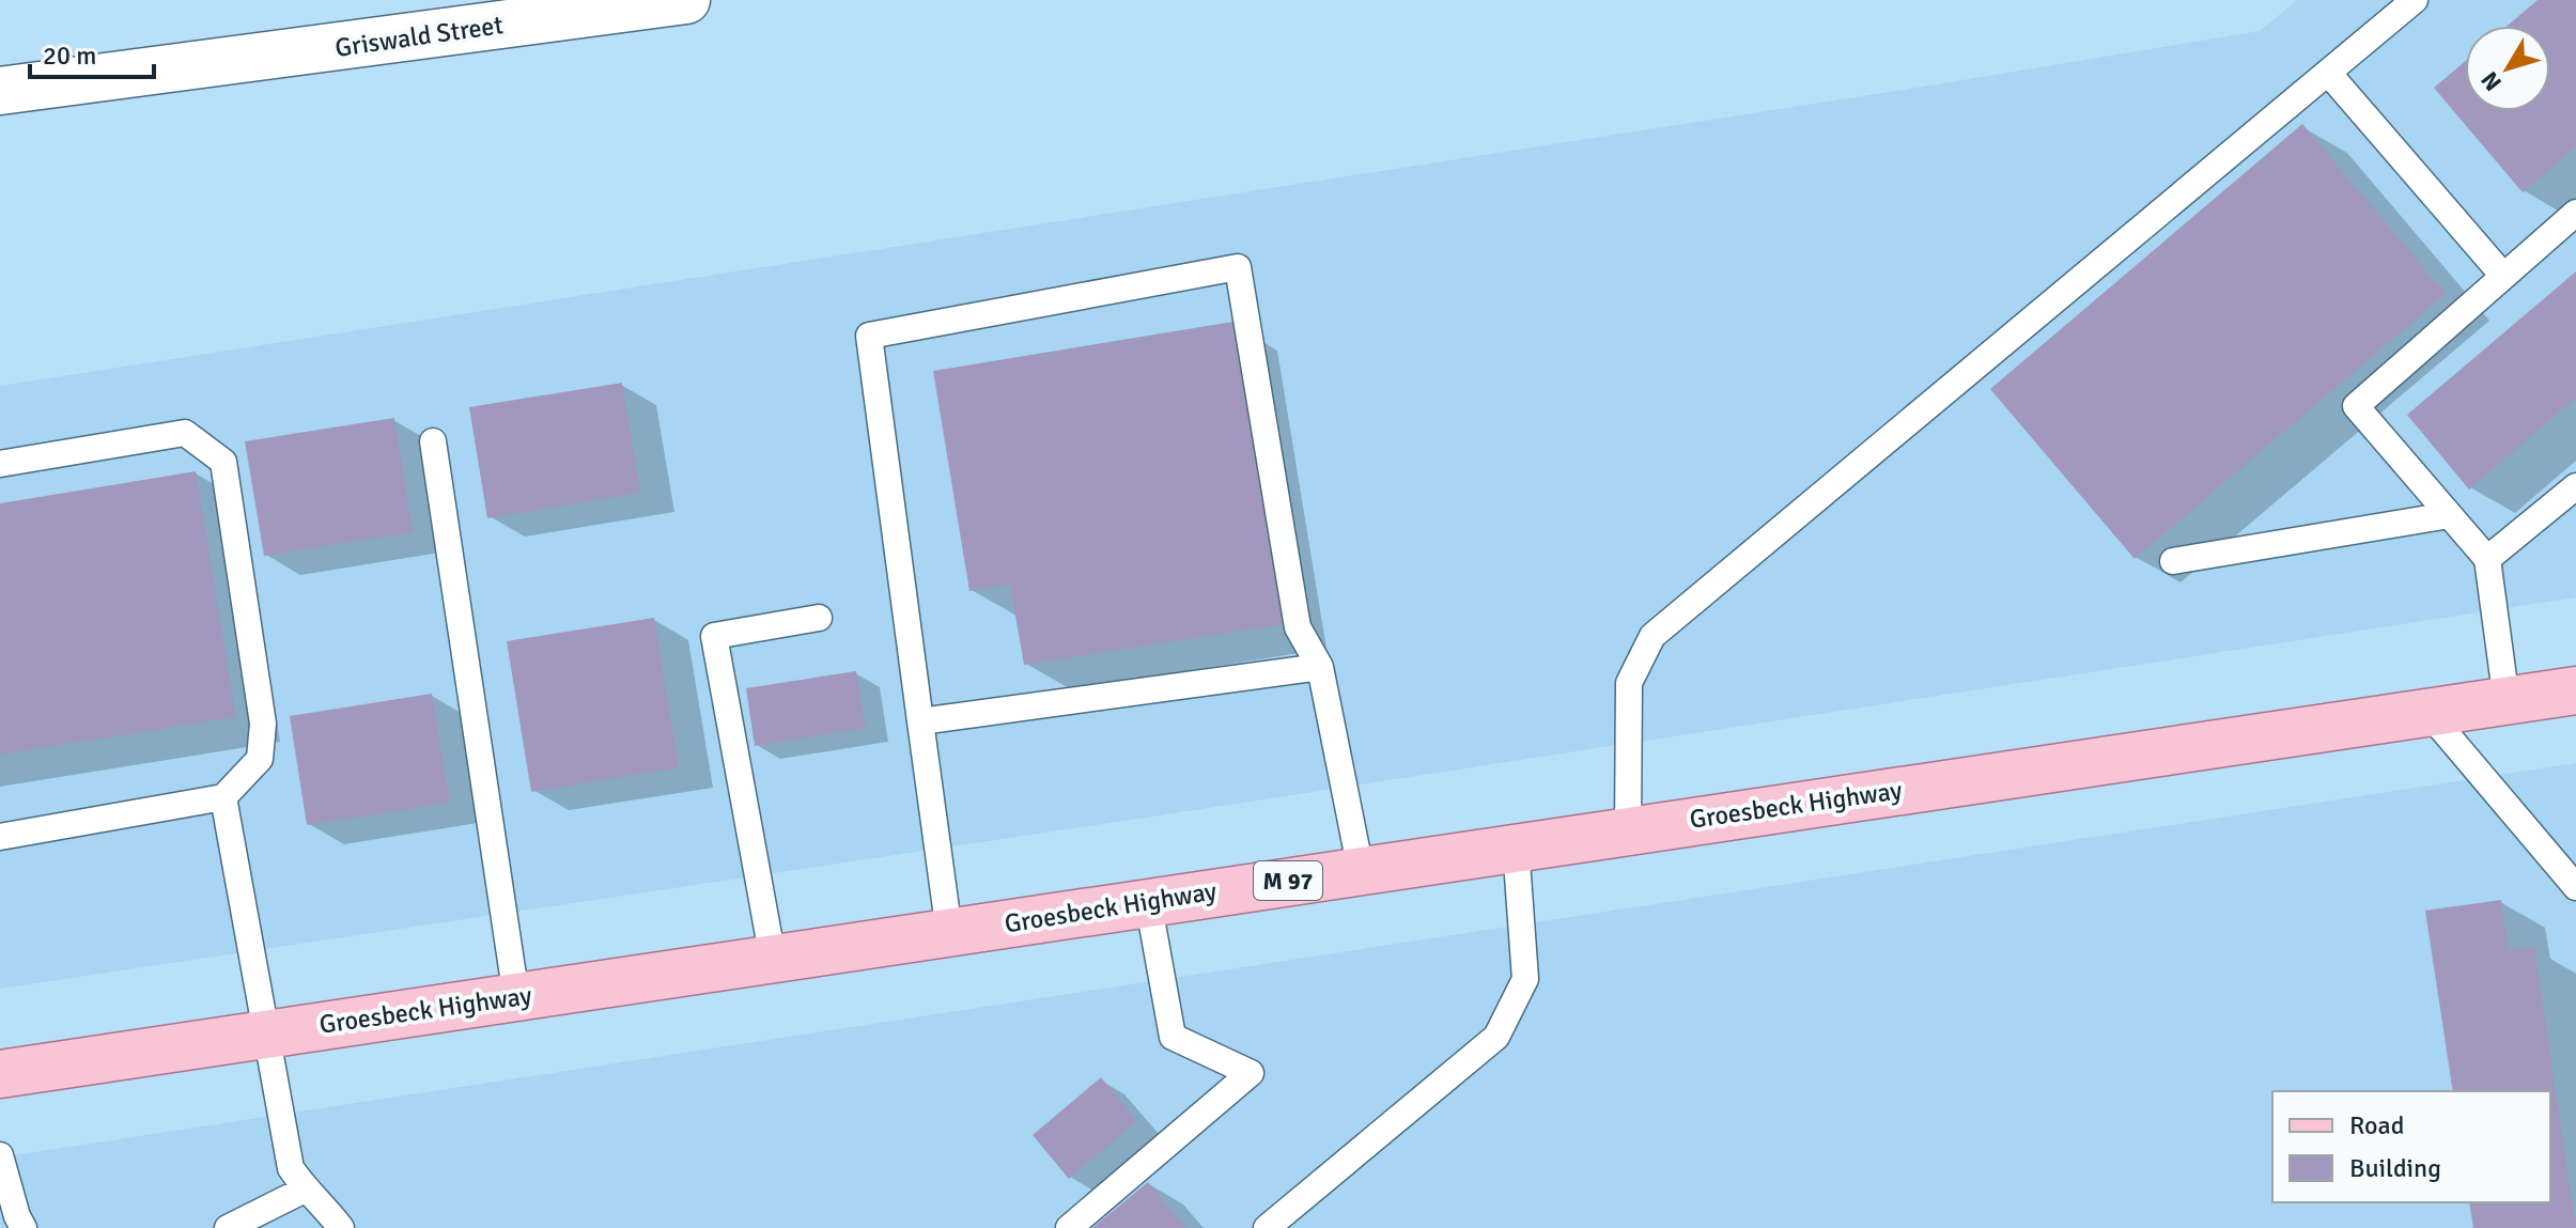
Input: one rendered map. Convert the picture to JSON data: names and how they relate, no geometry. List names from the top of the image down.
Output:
{
  "streets": {
    "main road": ["Groesbeck Highway", "M 97"],
    "street": ["Griswald Street"]
  },
  "legend": ["Road", "Building"],
  "scale_bar": "20 m",
  "north": "bottom left"
}
